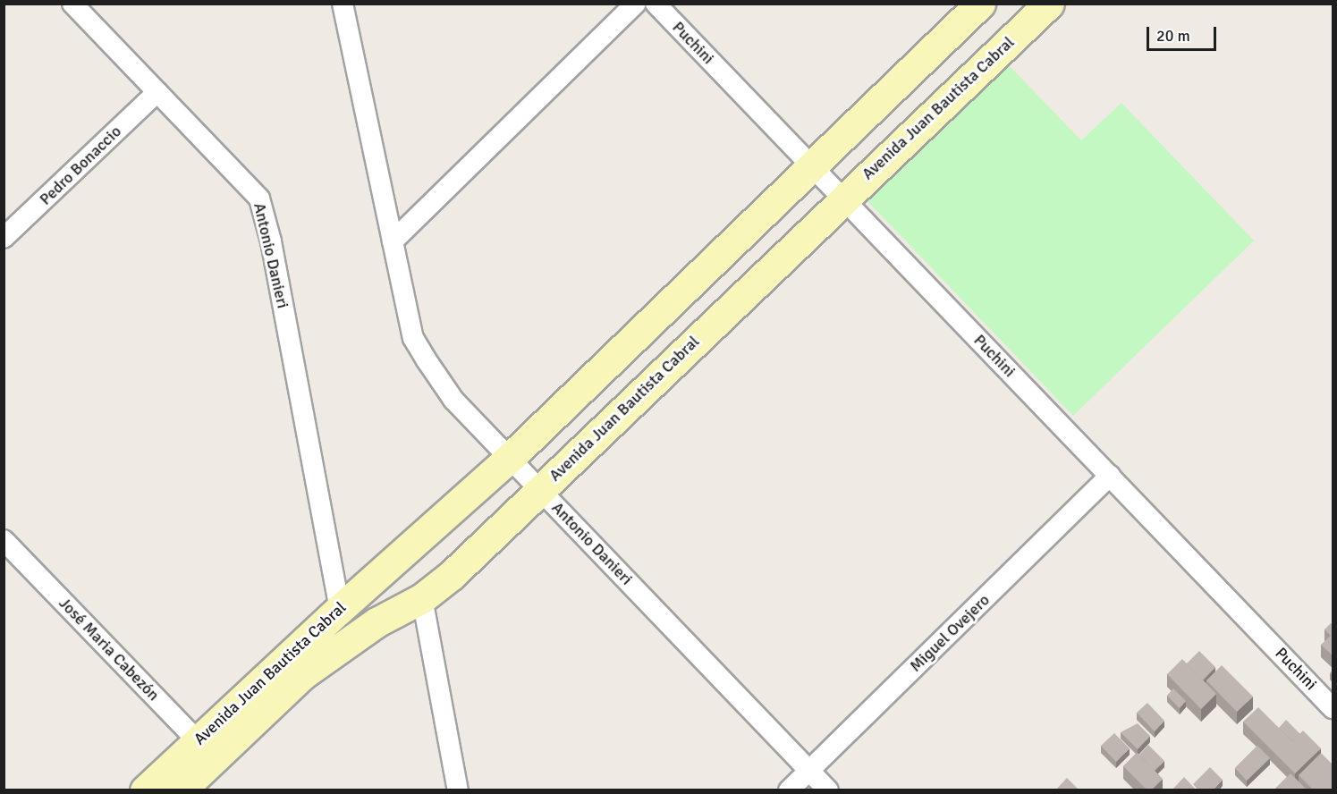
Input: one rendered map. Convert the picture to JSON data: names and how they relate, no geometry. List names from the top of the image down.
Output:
{
  "streets": {
    "main road": ["Avenida Juan Bautista Cabral"],
    "street": [
      "Puchini",
      "Pedro Bonaccio",
      "Antonio Danieri",
      "Miguel Ovejero",
      "José Maria Cabezón"
    ]
  },
  "crossings": [
    ["Puchini", "Avenida Juan Bautista Cabral"],
    ["Puchini", "Miguel Ovejero"],
    ["Avenida Juan Bautista Cabral", "Antonio Danieri"],
    ["Avenida Juan Bautista Cabral", "José Maria Cabezón"],
    ["Pedro Bonaccio", "Antonio Danieri"],
    ["Antonio Danieri", "Miguel Ovejero"]
  ],
  "scale_bar": "20 m"
}
